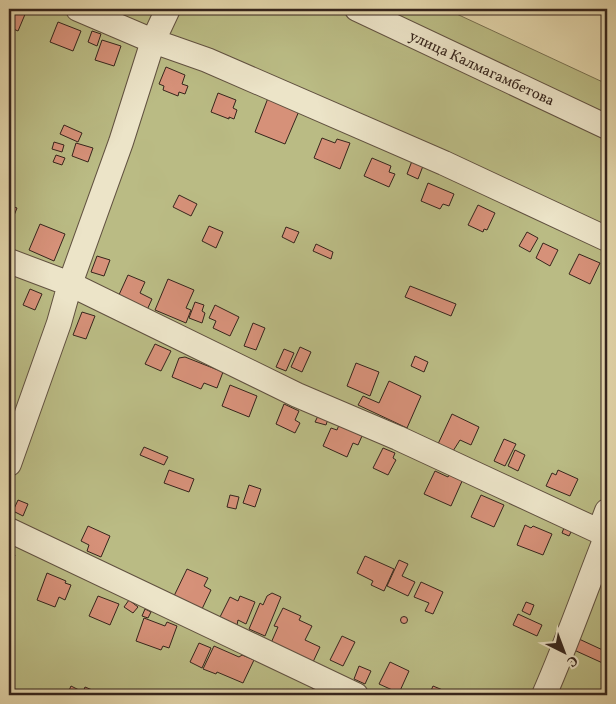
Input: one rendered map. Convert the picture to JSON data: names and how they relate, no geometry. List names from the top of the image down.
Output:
{
  "streets": {
    "street": ["улица Калмагамбетова"]
  },
  "north": "bottom right"
}
